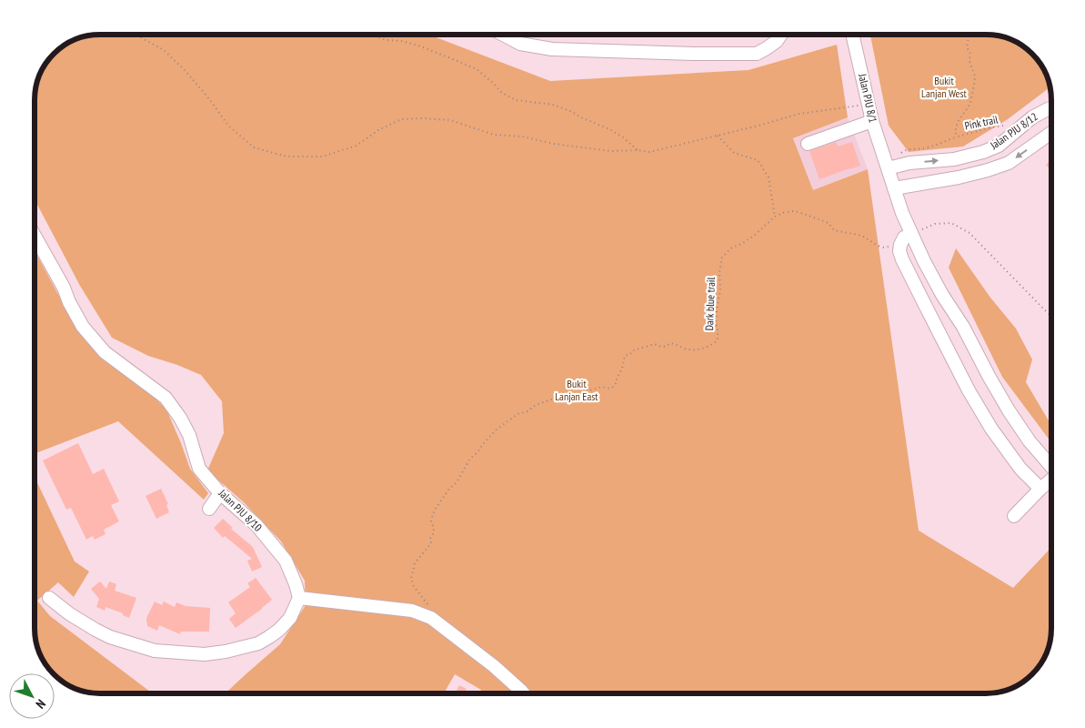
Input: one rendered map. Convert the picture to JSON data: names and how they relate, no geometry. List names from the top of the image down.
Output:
{
  "streets": {
    "street": ["Jalan PJU 8/1", "Jalan PJU 8/12", "Jalan PJU 8/10"],
    "path": ["Pink trail", "Dark blue trail"]
  },
  "crossings": [
    ["Jalan PJU 8/1", "Jalan PJU 8/12"],
    ["Pink trail", "Jalan PJU 8/12"]
  ],
  "parks": ["Bukit Lanjan West", "Bukit Lanjan East"],
  "north": "bottom right"
}
